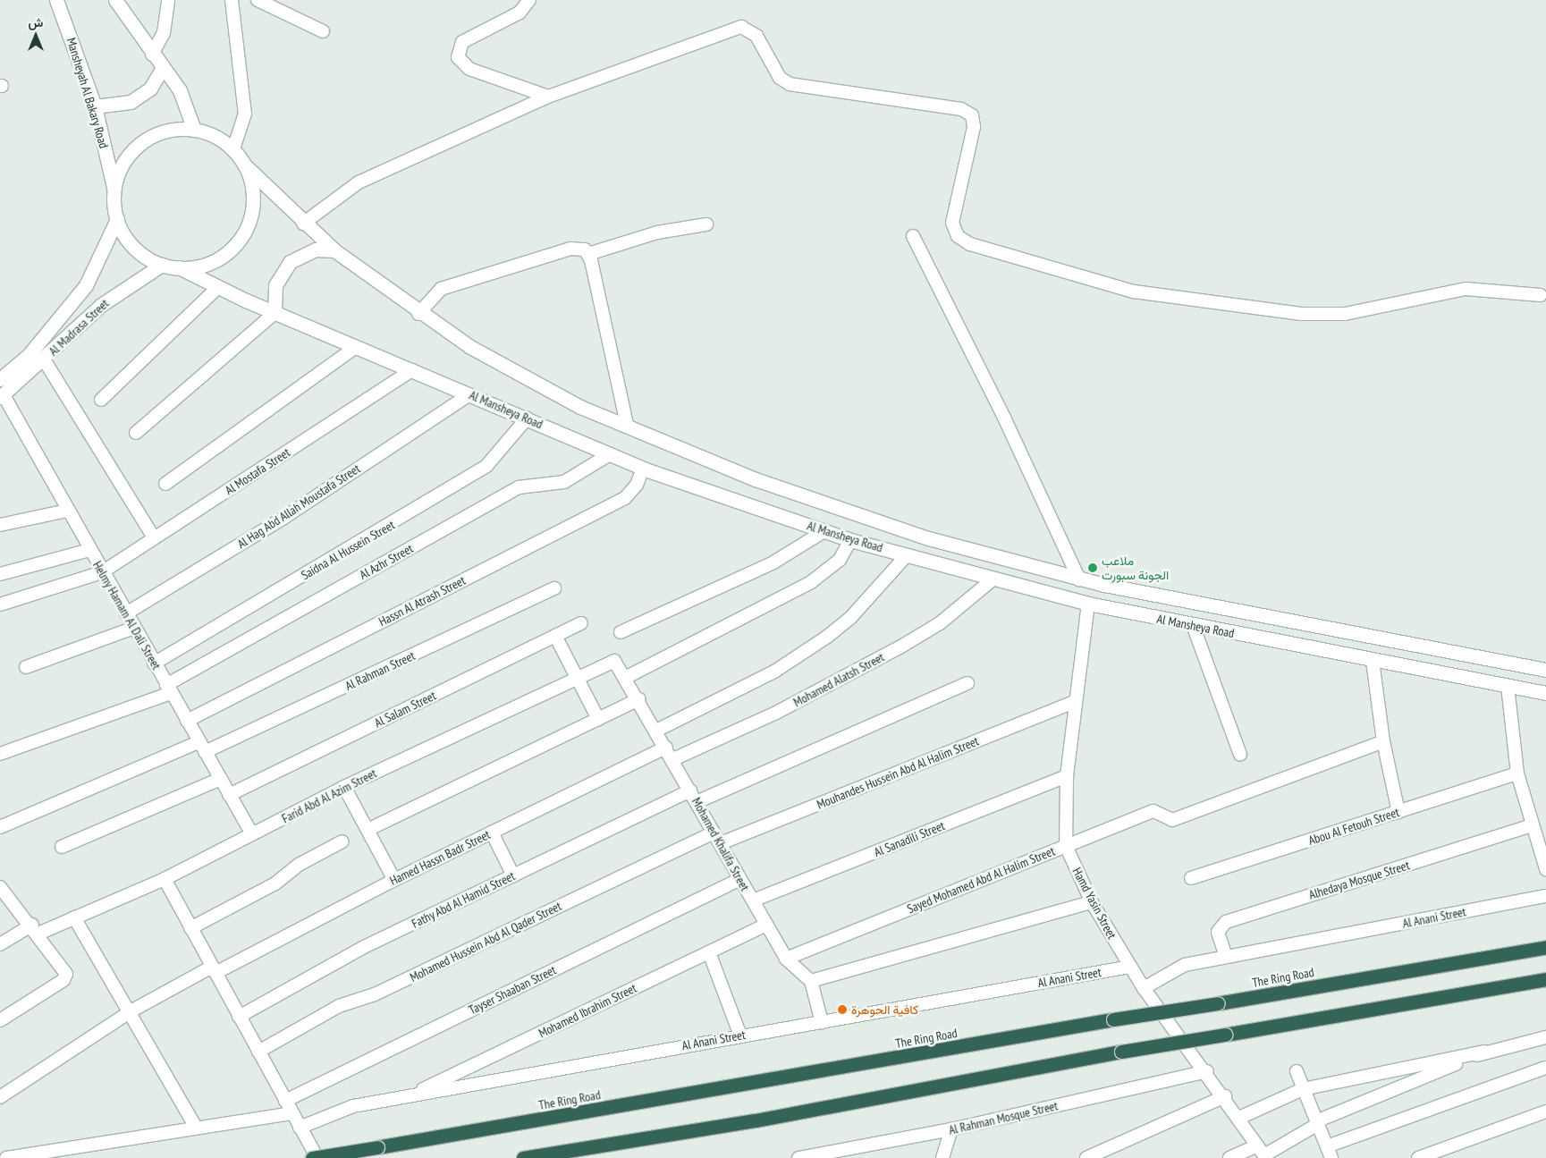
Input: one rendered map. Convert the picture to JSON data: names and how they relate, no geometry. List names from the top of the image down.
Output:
{
  "streets": {
    "highway": ["The Ring Road"],
    "street": [
      "Mansheyah Al Bakary Road",
      "Al Madrasa Street",
      "Al Mansheya Road",
      "Al Mostafa Street",
      "Al Hag Abd Allah Moustafa Street",
      "Saidna Al Hussein Street",
      "Al Azhr Street",
      "Hassn Al Atrash Street",
      "Helmy Hamam Al Dali Street",
      "Al Rahman Street",
      "Mohamed Alatsh Street",
      "Al Salam Street",
      "Mouhandes Hussein Abd Al Halim Street",
      "Farid Abd Al Azim Street",
      "Abou Al Fetouh Street",
      "Al Sanadili Street",
      "Mohamed Khalifa Street",
      "Hamed Hassn Badr Street",
      "Sayed Mohamed Abd Al Halim Street",
      "Alhedaya Mosque Street",
      "Fathy Abd Al Hamid Street",
      "Hamd Yasin Street",
      "Al Anani Street",
      "Mohamed Hussein Abd Al Qader Street",
      "Tayser Shaaban Street",
      "Mohamed Ibrahim Street",
      "Al Rahman Mosque Street"
    ]
  },
  "crossings": [
    ["Mansheyah Al Bakary Road", "Al Madrasa Street"],
    ["Mansheyah Al Bakary Road", "Al Mansheya Road"],
    ["Al Madrasa Street", "Al Mansheya Road"],
    ["Al Madrasa Street", "Helmy Hamam Al Dali Street"],
    ["Al Mansheya Road", "Al Mostafa Street"],
    ["Al Mansheya Road", "Al Hag Abd Allah Moustafa Street"],
    ["Al Mansheya Road", "Saidna Al Hussein Street"],
    ["Al Mansheya Road", "Al Azhr Street"],
    ["Al Mansheya Road", "Hassn Al Atrash Street"],
    ["Al Mansheya Road", "Mohamed Alatsh Street"],
    ["Al Mansheya Road", "Hamd Yasin Street"],
    ["Al Mostafa Street", "Helmy Hamam Al Dali Street"],
    ["Al Hag Abd Allah Moustafa Street", "Helmy Hamam Al Dali Street"],
    ["Saidna Al Hussein Street", "Helmy Hamam Al Dali Street"],
    ["Al Azhr Street", "Helmy Hamam Al Dali Street"],
    ["Hassn Al Atrash Street", "Helmy Hamam Al Dali Street"],
    ["Helmy Hamam Al Dali Street", "Al Rahman Street"],
    ["Helmy Hamam Al Dali Street", "Al Salam Street"],
    ["Helmy Hamam Al Dali Street", "Farid Abd Al Azim Street"],
    ["Mohamed Alatsh Street", "Mohamed Khalifa Street"],
    ["Mouhandes Hussein Abd Al Halim Street", "Mohamed Khalifa Street"],
    ["Mouhandes Hussein Abd Al Halim Street", "Hamd Yasin Street"],
    ["Farid Abd Al Azim Street", "Mohamed Khalifa Street"],
    ["Al Sanadili Street", "Mohamed Khalifa Street"],
    ["Al Sanadili Street", "Hamd Yasin Street"],
    ["Mohamed Khalifa Street", "Hamed Hassn Badr Street"],
    ["Mohamed Khalifa Street", "Sayed Mohamed Abd Al Halim Street"],
    ["Mohamed Khalifa Street", "Fathy Abd Al Hamid Street"],
    ["Mohamed Khalifa Street", "Mohamed Hussein Abd Al Qader Street"],
    ["Mohamed Khalifa Street", "Tayser Shaaban Street"],
    ["Mohamed Khalifa Street", "Mohamed Ibrahim Street"],
    ["Sayed Mohamed Abd Al Halim Street", "Hamd Yasin Street"],
    ["Alhedaya Mosque Street", "Al Anani Street"],
    ["Hamd Yasin Street", "Al Anani Street"],
    ["Hamd Yasin Street", "Al Rahman Mosque Street"],
    ["Al Anani Street", "Mohamed Ibrahim Street"]
  ],
  "places": ["ملاعب الجونة سبورت", "كافية الحوهرة"],
  "north": "top"
}
